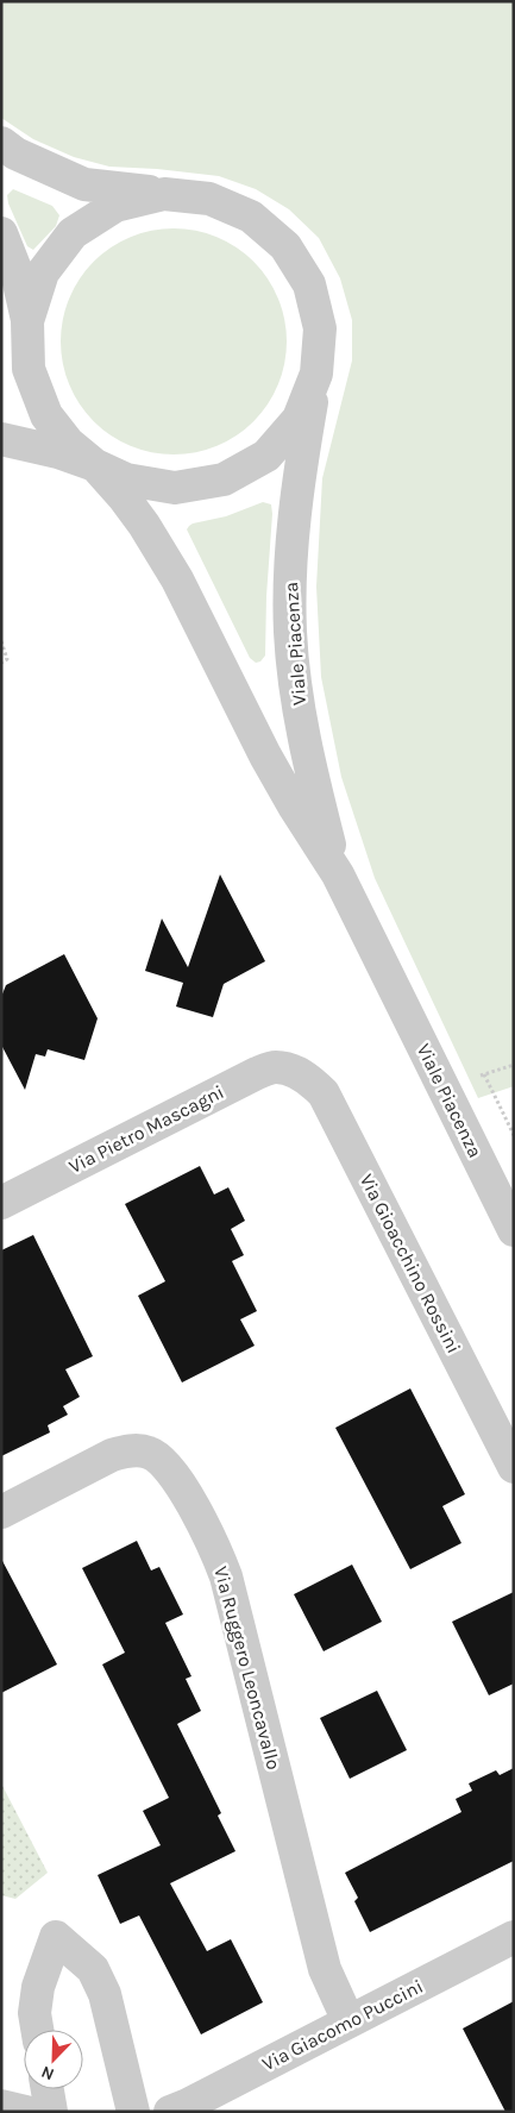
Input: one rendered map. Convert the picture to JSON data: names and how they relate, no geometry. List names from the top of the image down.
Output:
{
  "streets": {
    "street": [
      "Viale Piacenza",
      "Via Pietro Mascagni",
      "Via Gioacchino Rossini",
      "Via Ruggero Leoncavallo",
      "Via Giacomo Puccini"
    ]
  },
  "crossings": [
    ["Via Pietro Mascagni", "Via Gioacchino Rossini"],
    ["Via Ruggero Leoncavallo", "Via Giacomo Puccini"]
  ],
  "north": "bottom left"
}
